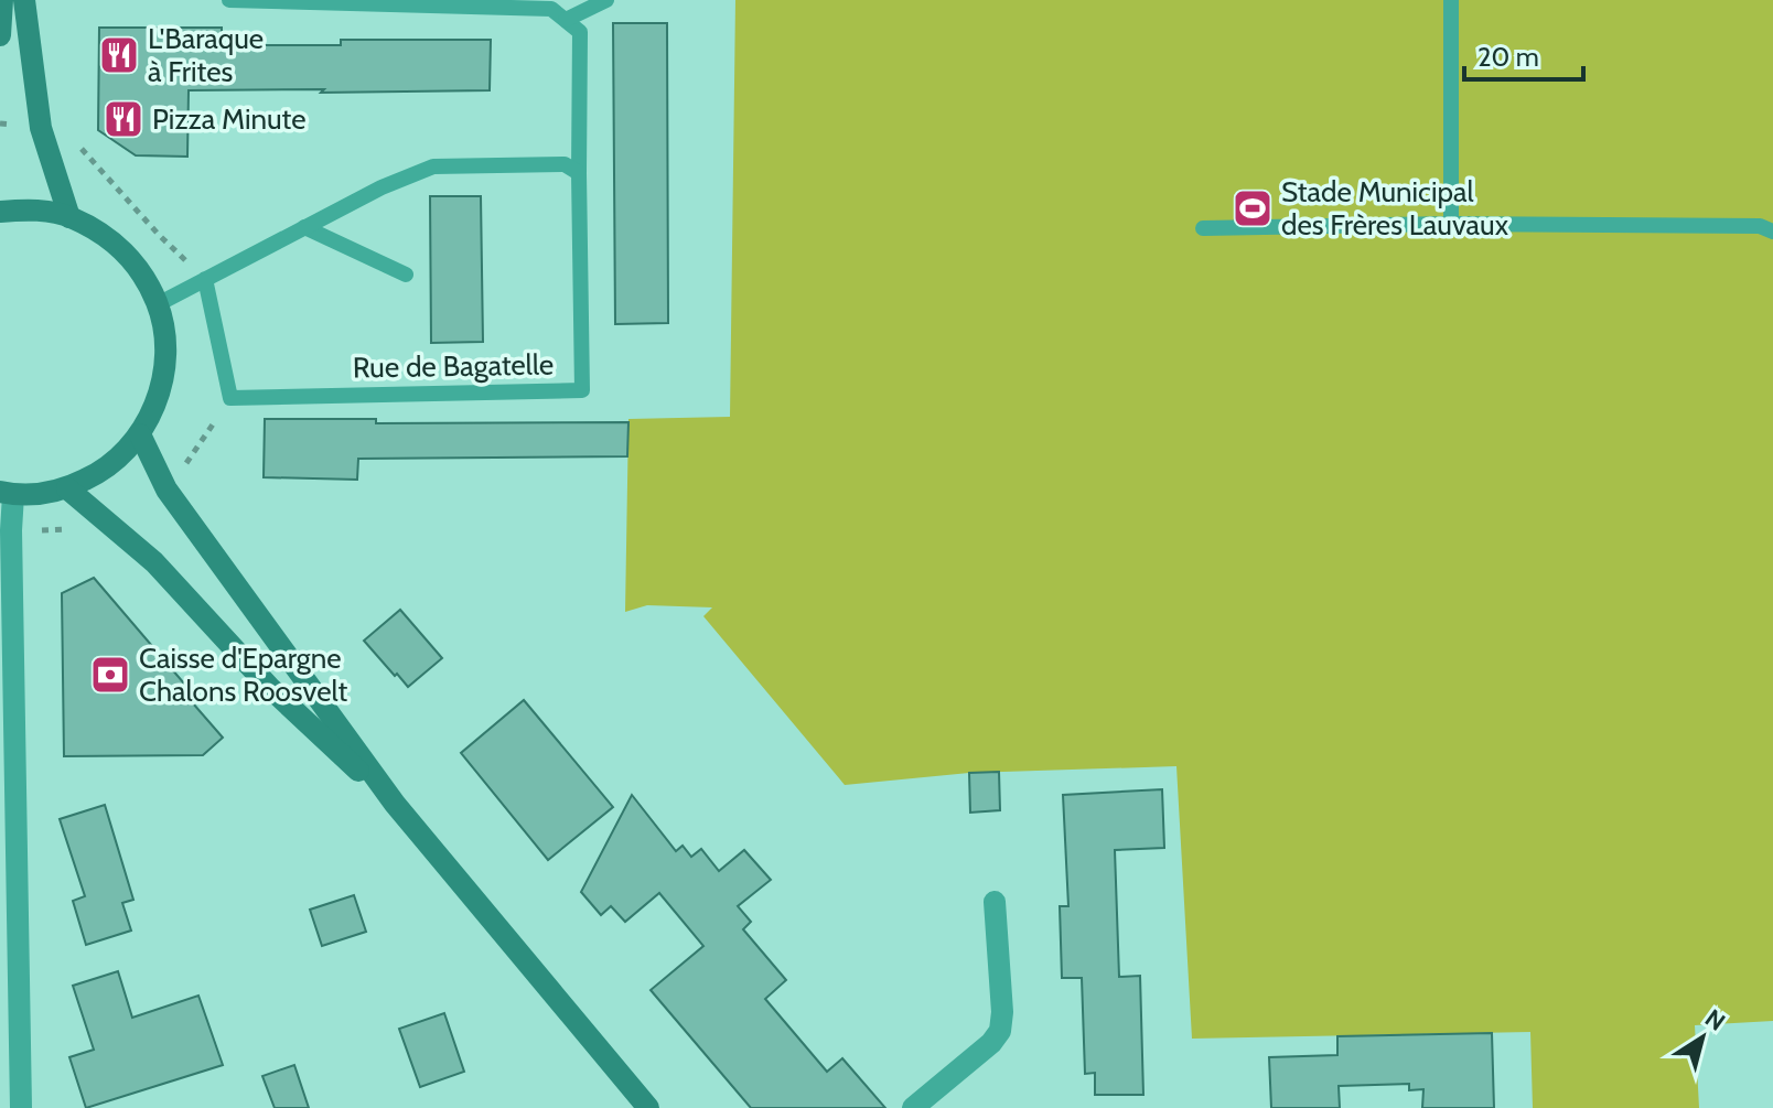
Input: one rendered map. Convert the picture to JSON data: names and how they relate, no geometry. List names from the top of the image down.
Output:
{
  "streets": {
    "lane": ["Rue de Bagatelle"]
  },
  "places": {
    "restaurant": ["L'Baraque à Frites", "Pizza Minute"],
    "sports": ["Stade Municipal des Frères Lauvaux"],
    "bank": ["Caisse d'Epargne Chalons Roosvelt"]
  },
  "scale_bar": "20 m",
  "north": "top right"
}
